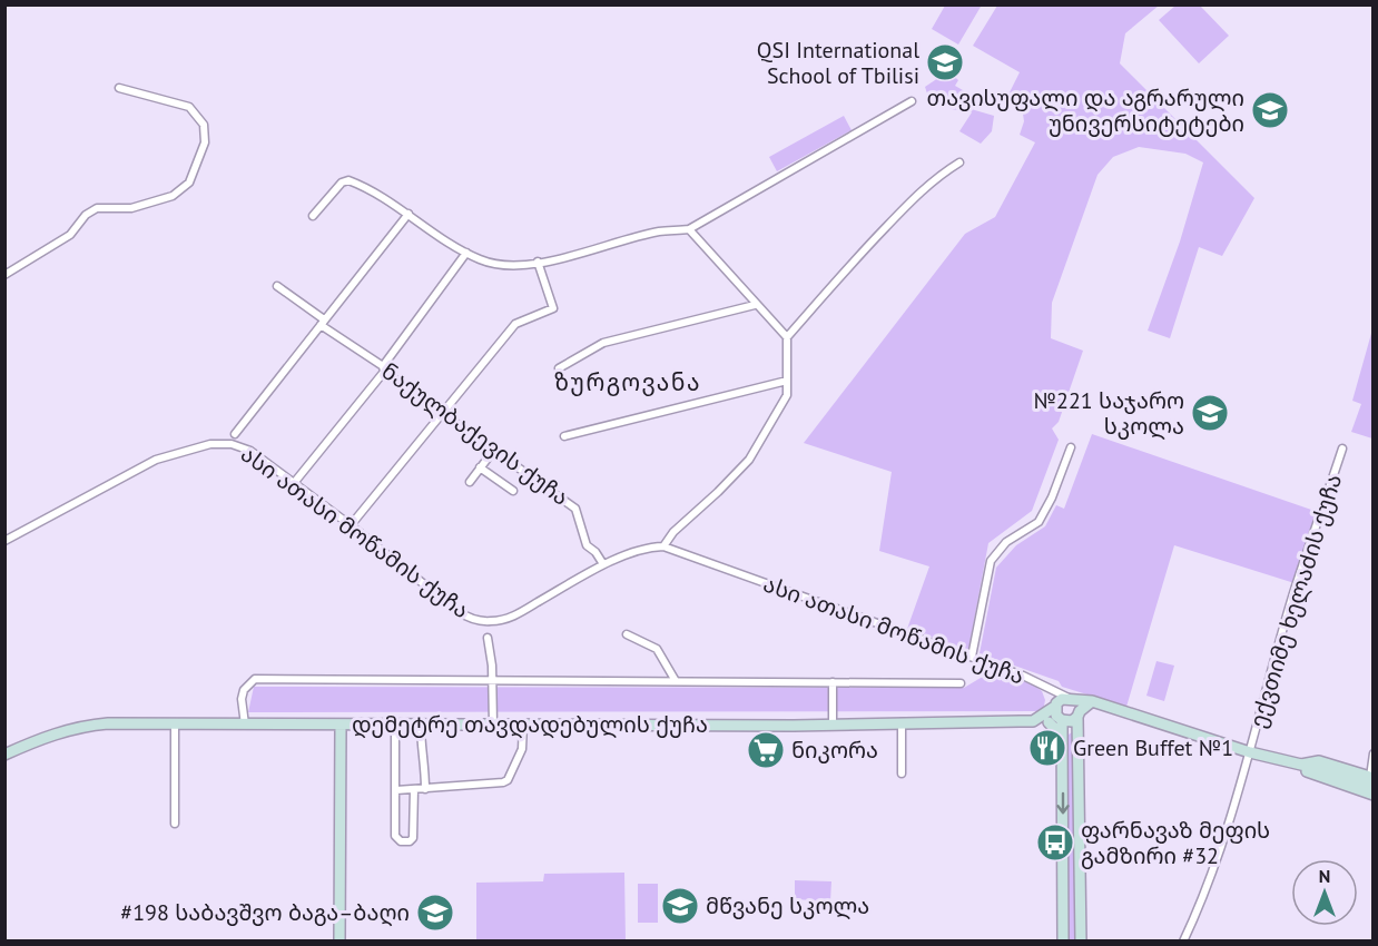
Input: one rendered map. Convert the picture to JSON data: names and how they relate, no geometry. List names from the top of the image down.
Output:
{
  "streets": {
    "main road": ["დემეტრე თავდადებულის ქუჩა"],
    "street": ["ნაქულბაქევის ქუჩა", "ასი ათასი მოწამის ქუჩა", "ექვთიმე ხელაძის ქუჩა"]
  },
  "crossings": [
    ["ნაქულბაქევის ქუჩა", "ასი ათასი მოწამის ქუჩა"]
  ],
  "districts": ["ზურგოვანა"],
  "places": {
    "school or university": [
      "QSI International School of Tbilisi",
      "თავისუფალი და აგრარული უნივერსიტეტები",
      "№221 საჯარო სკოლა",
      "მწვანე სკოლა",
      "#198 საბავშვო ბაგა–ბაღი"
    ],
    "restaurant": ["Green Buffet №1"],
    "supermarket": ["ნიკორა"],
    "bus stop": ["ფარნავაზ მეფის გამზირი #32"]
  },
  "north": "top"
}
